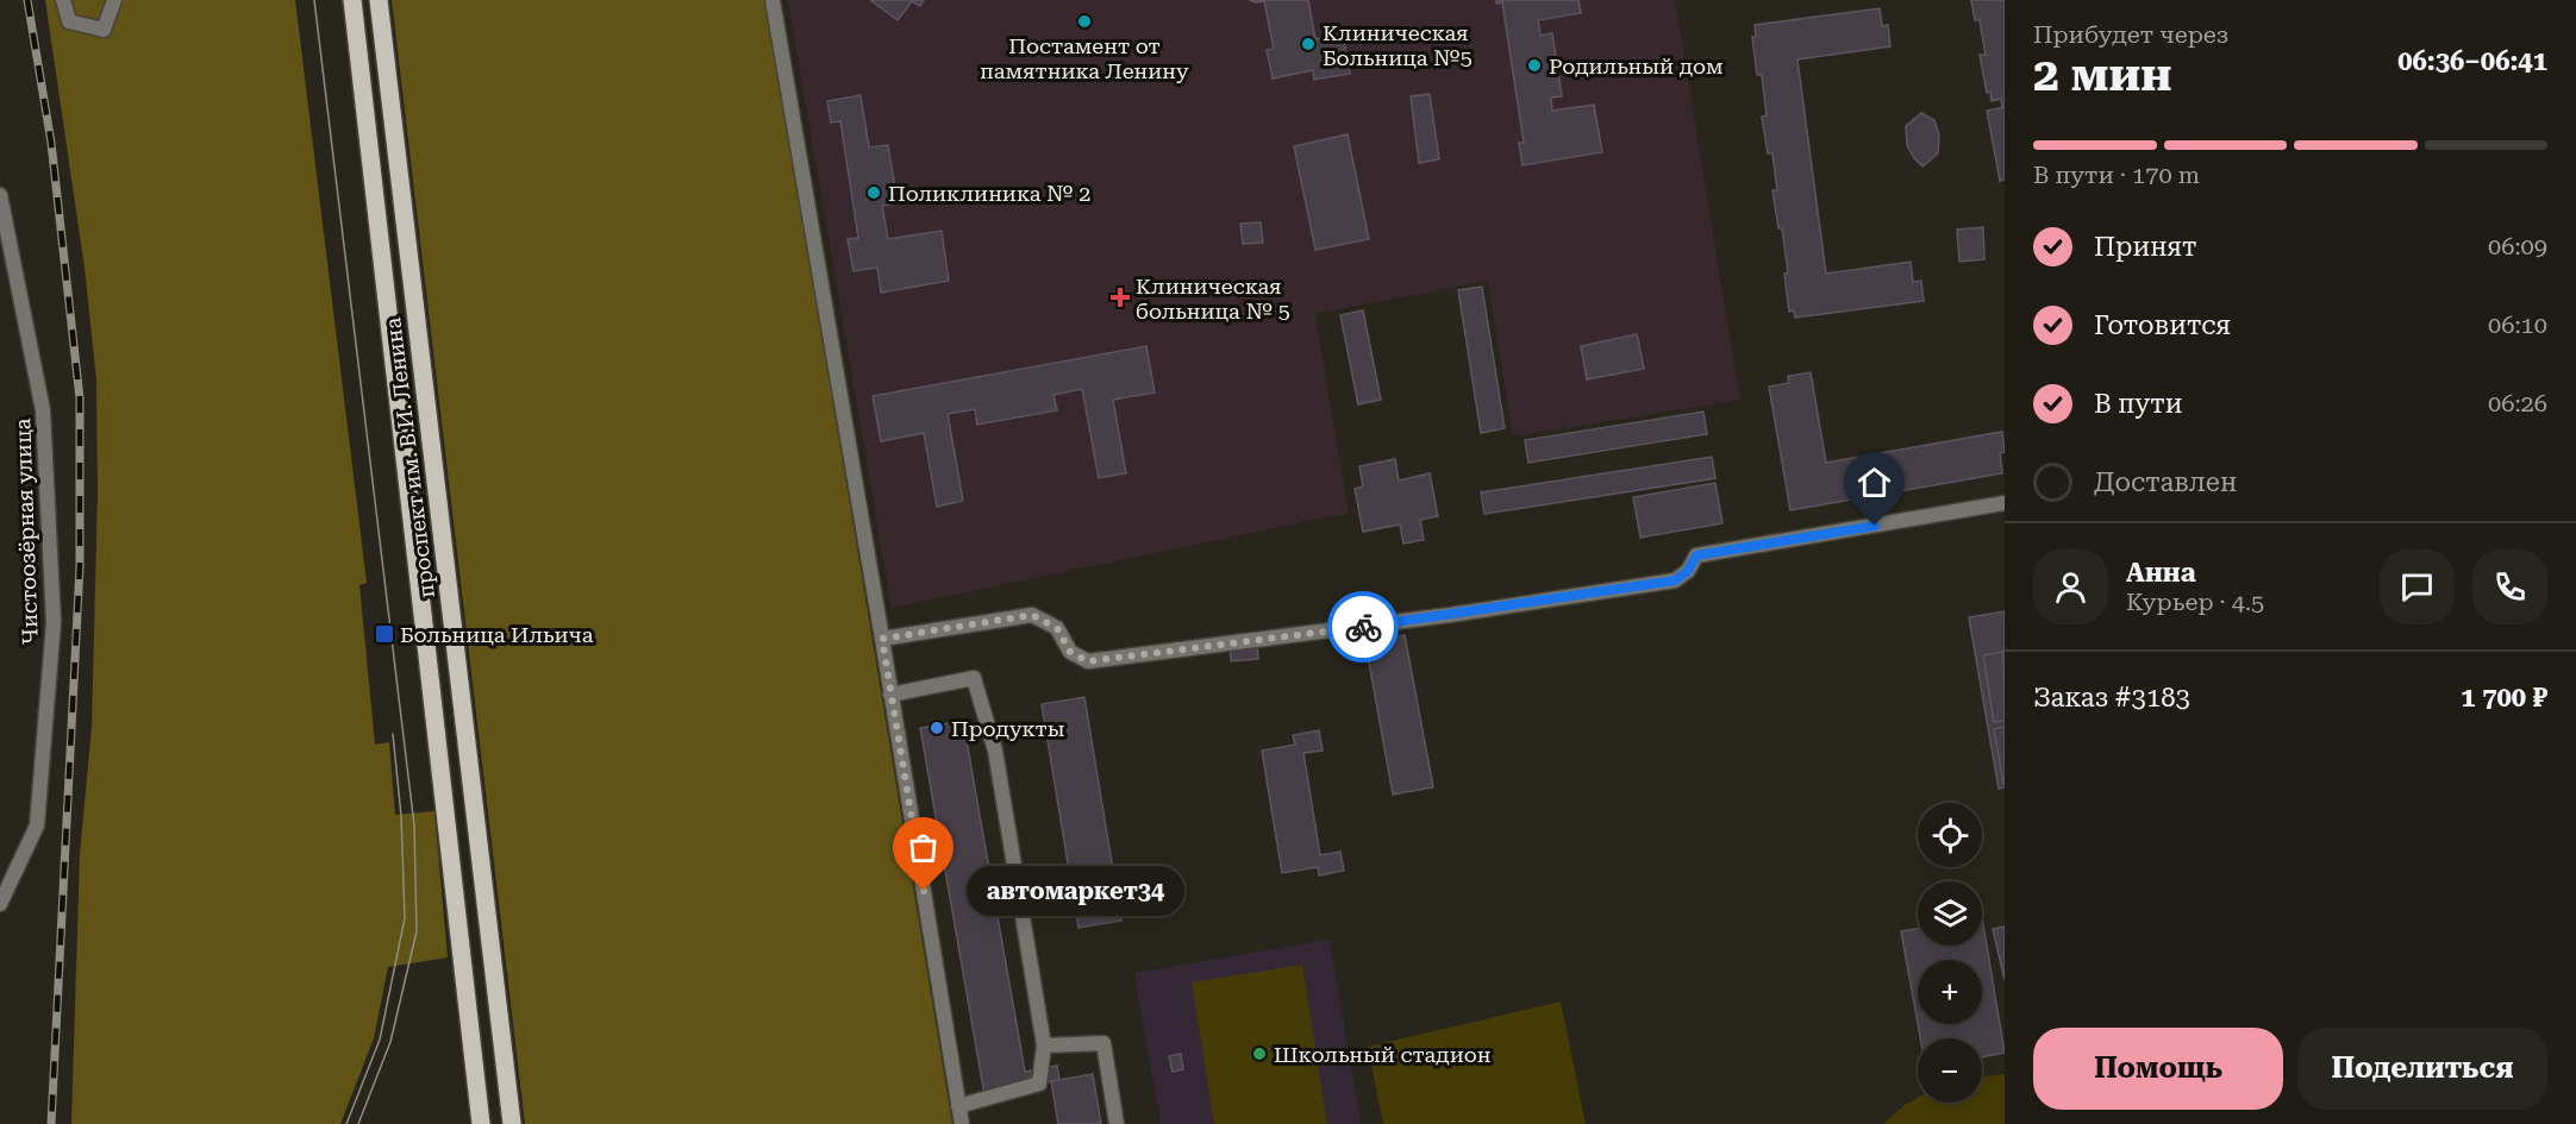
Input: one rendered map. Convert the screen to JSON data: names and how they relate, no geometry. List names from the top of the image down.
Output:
{
  "streets": {
    "main road": ["проспект им. В.И. Ленина"],
    "street": ["Чистоозёрная улица"]
  },
  "places": {
    "other": [
      "Постамент от памятника Ленину",
      "Клиническая Больница №5",
      "Родильный дом",
      "Поликлиника № 2",
      "Продукты",
      "автомаркет34",
      "Школьный стадион"
    ],
    "health": ["Клиническая больница № 5"],
    "transit": ["Больница Ильича"]
  },
  "page": {
    "heading": ["2 мин", "Прибудет через", "06:36–06:41"],
    "panel": [
      "Анна",
      "Курьер · 4.5",
      "Заказ #3183",
      "1 700 ₽"
    ],
    "bar": "В пути · 170 m",
    "list": [
      ["Принят", "06:09"],
      ["Готовится", "06:10"],
      ["В пути", "06:26"],
      "Доставлен"
    ],
    "map_buttons": ["+", "−"],
    "bubble": "автомаркет34",
    "buttons": ["Помощь", "Поделиться"]
  }
}
